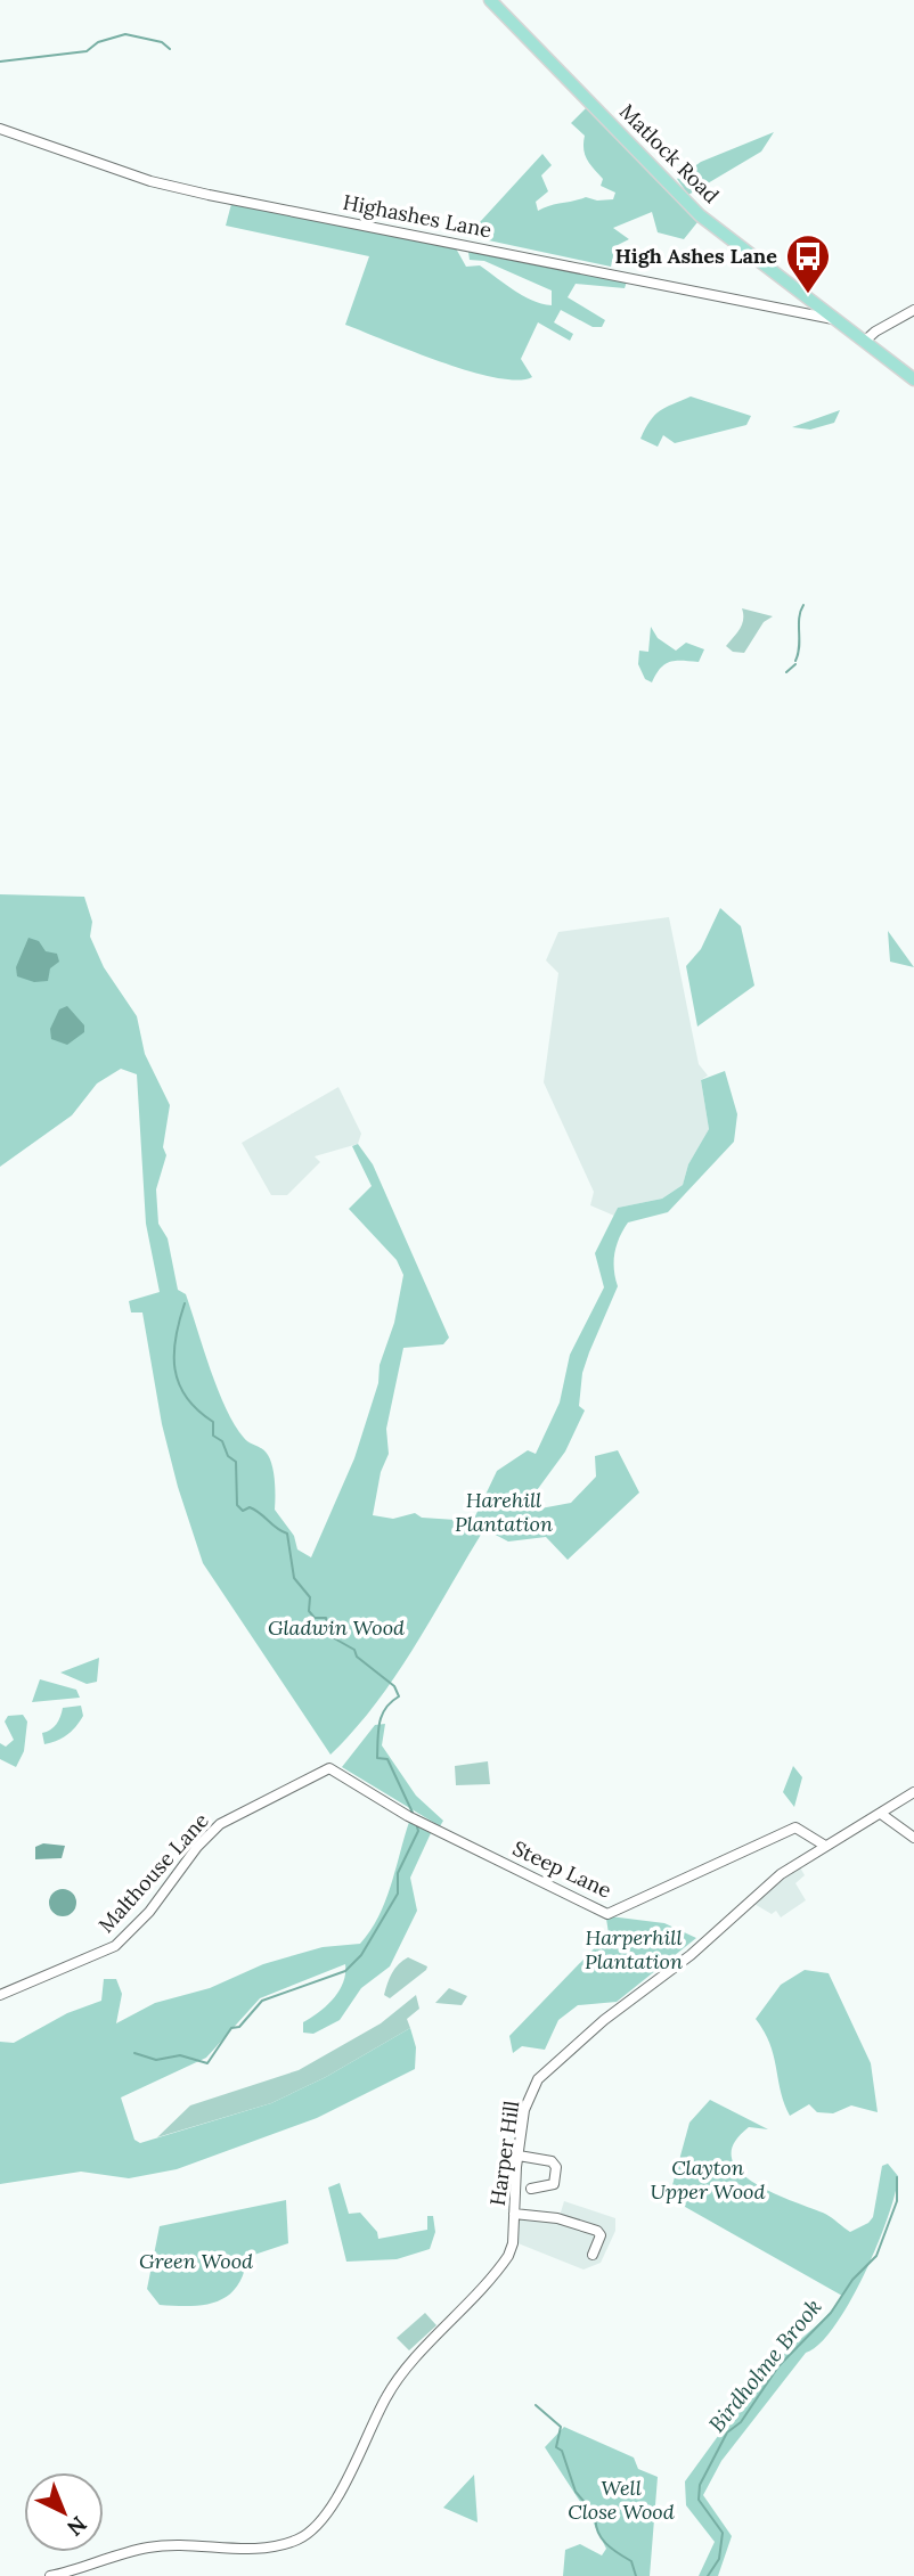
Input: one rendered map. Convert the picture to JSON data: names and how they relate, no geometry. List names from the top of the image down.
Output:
{
  "streets": {
    "main road": ["Matlock Road"],
    "street": [
      "Highashes Lane",
      "Steep Lane",
      "Malthouse Lane",
      "Harper Hill"
    ]
  },
  "crossings": [
    ["Matlock Road", "Highashes Lane"],
    ["Steep Lane", "Malthouse Lane"],
    ["Steep Lane", "Harper Hill"]
  ],
  "water": ["Birdholme Brook"],
  "parks": [
    "Harehill Plantation",
    "Gladwin Wood",
    "Harperhill Plantation",
    "Clayton Upper Wood",
    "Green Wood",
    "Well Close Wood"
  ],
  "places": {
    "bus stop": ["High Ashes Lane"]
  },
  "north": "bottom right"
}
